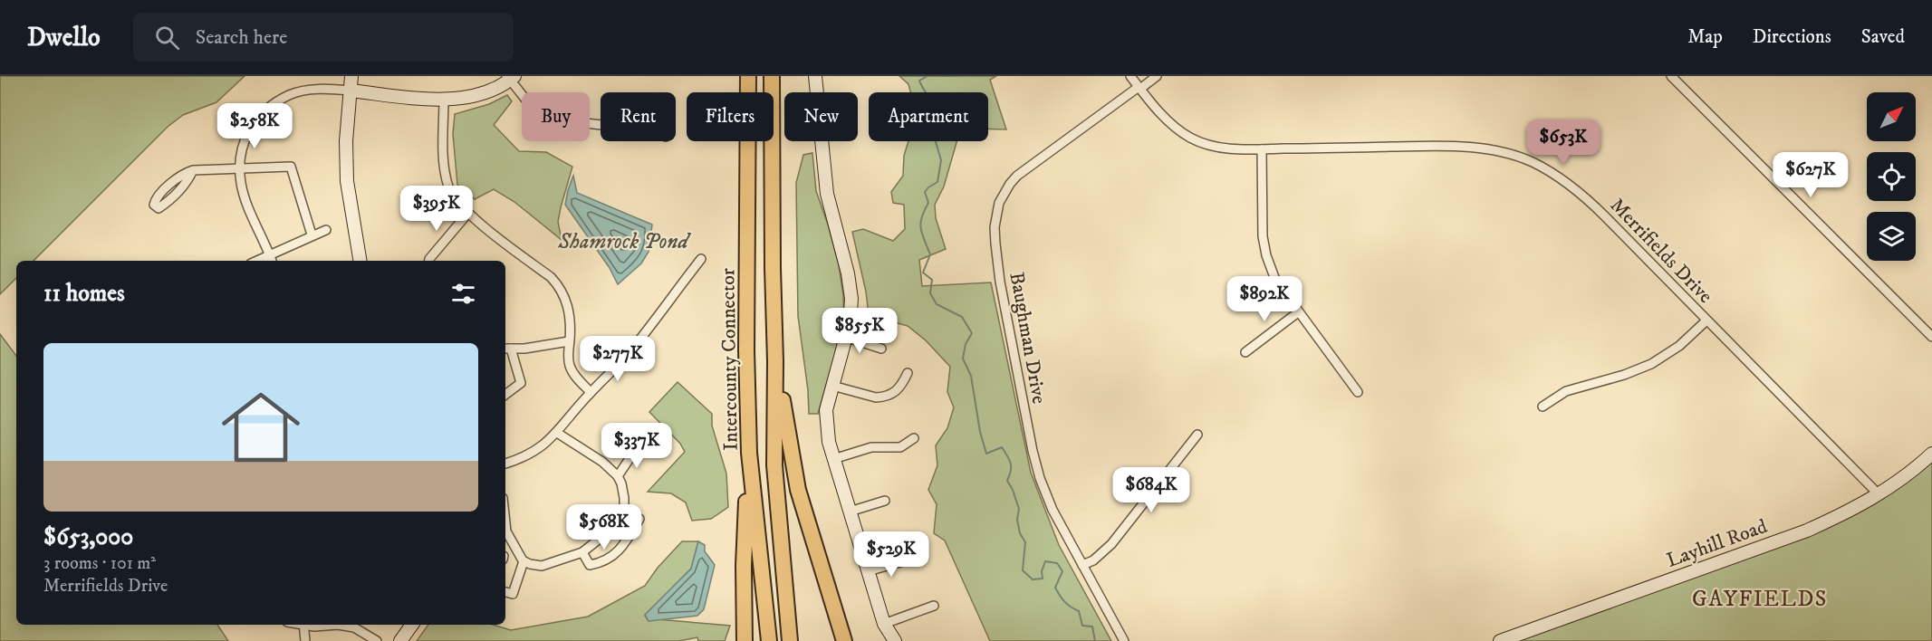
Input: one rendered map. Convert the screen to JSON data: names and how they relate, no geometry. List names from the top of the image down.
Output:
{
  "streets": {
    "highway": ["Intercounty Connector"],
    "street": ["Merrifields Drive", "Baughman Drive", "Layhill Road"]
  },
  "crossings": [
    ["Merrifields Drive", "Baughman Drive"],
    ["Merrifields Drive", "Layhill Road"]
  ],
  "districts": ["GAYFIELDS"],
  "water": ["Shamrock Pond"],
  "north": "top right",
  "page": {
    "header": "Dwello",
    "search": "Search here",
    "nav": ["Map", "Directions", "Saved"],
    "chip": [
      "Buy",
      "Rent",
      "Filters",
      "New",
      "Apartment"
    ],
    "price": [
      "$258K",
      "$653K",
      "$627K",
      "$395K",
      "$892K",
      "$855K",
      "$277K",
      "$337K",
      "$684K",
      "$568K",
      "$529K"
    ],
    "heading": "11 homes",
    "list": [
      {
        "name": "$653,000",
        "note": "3 rooms · 101 m² · Merrifields Drive"
      }
    ]
  }
}
